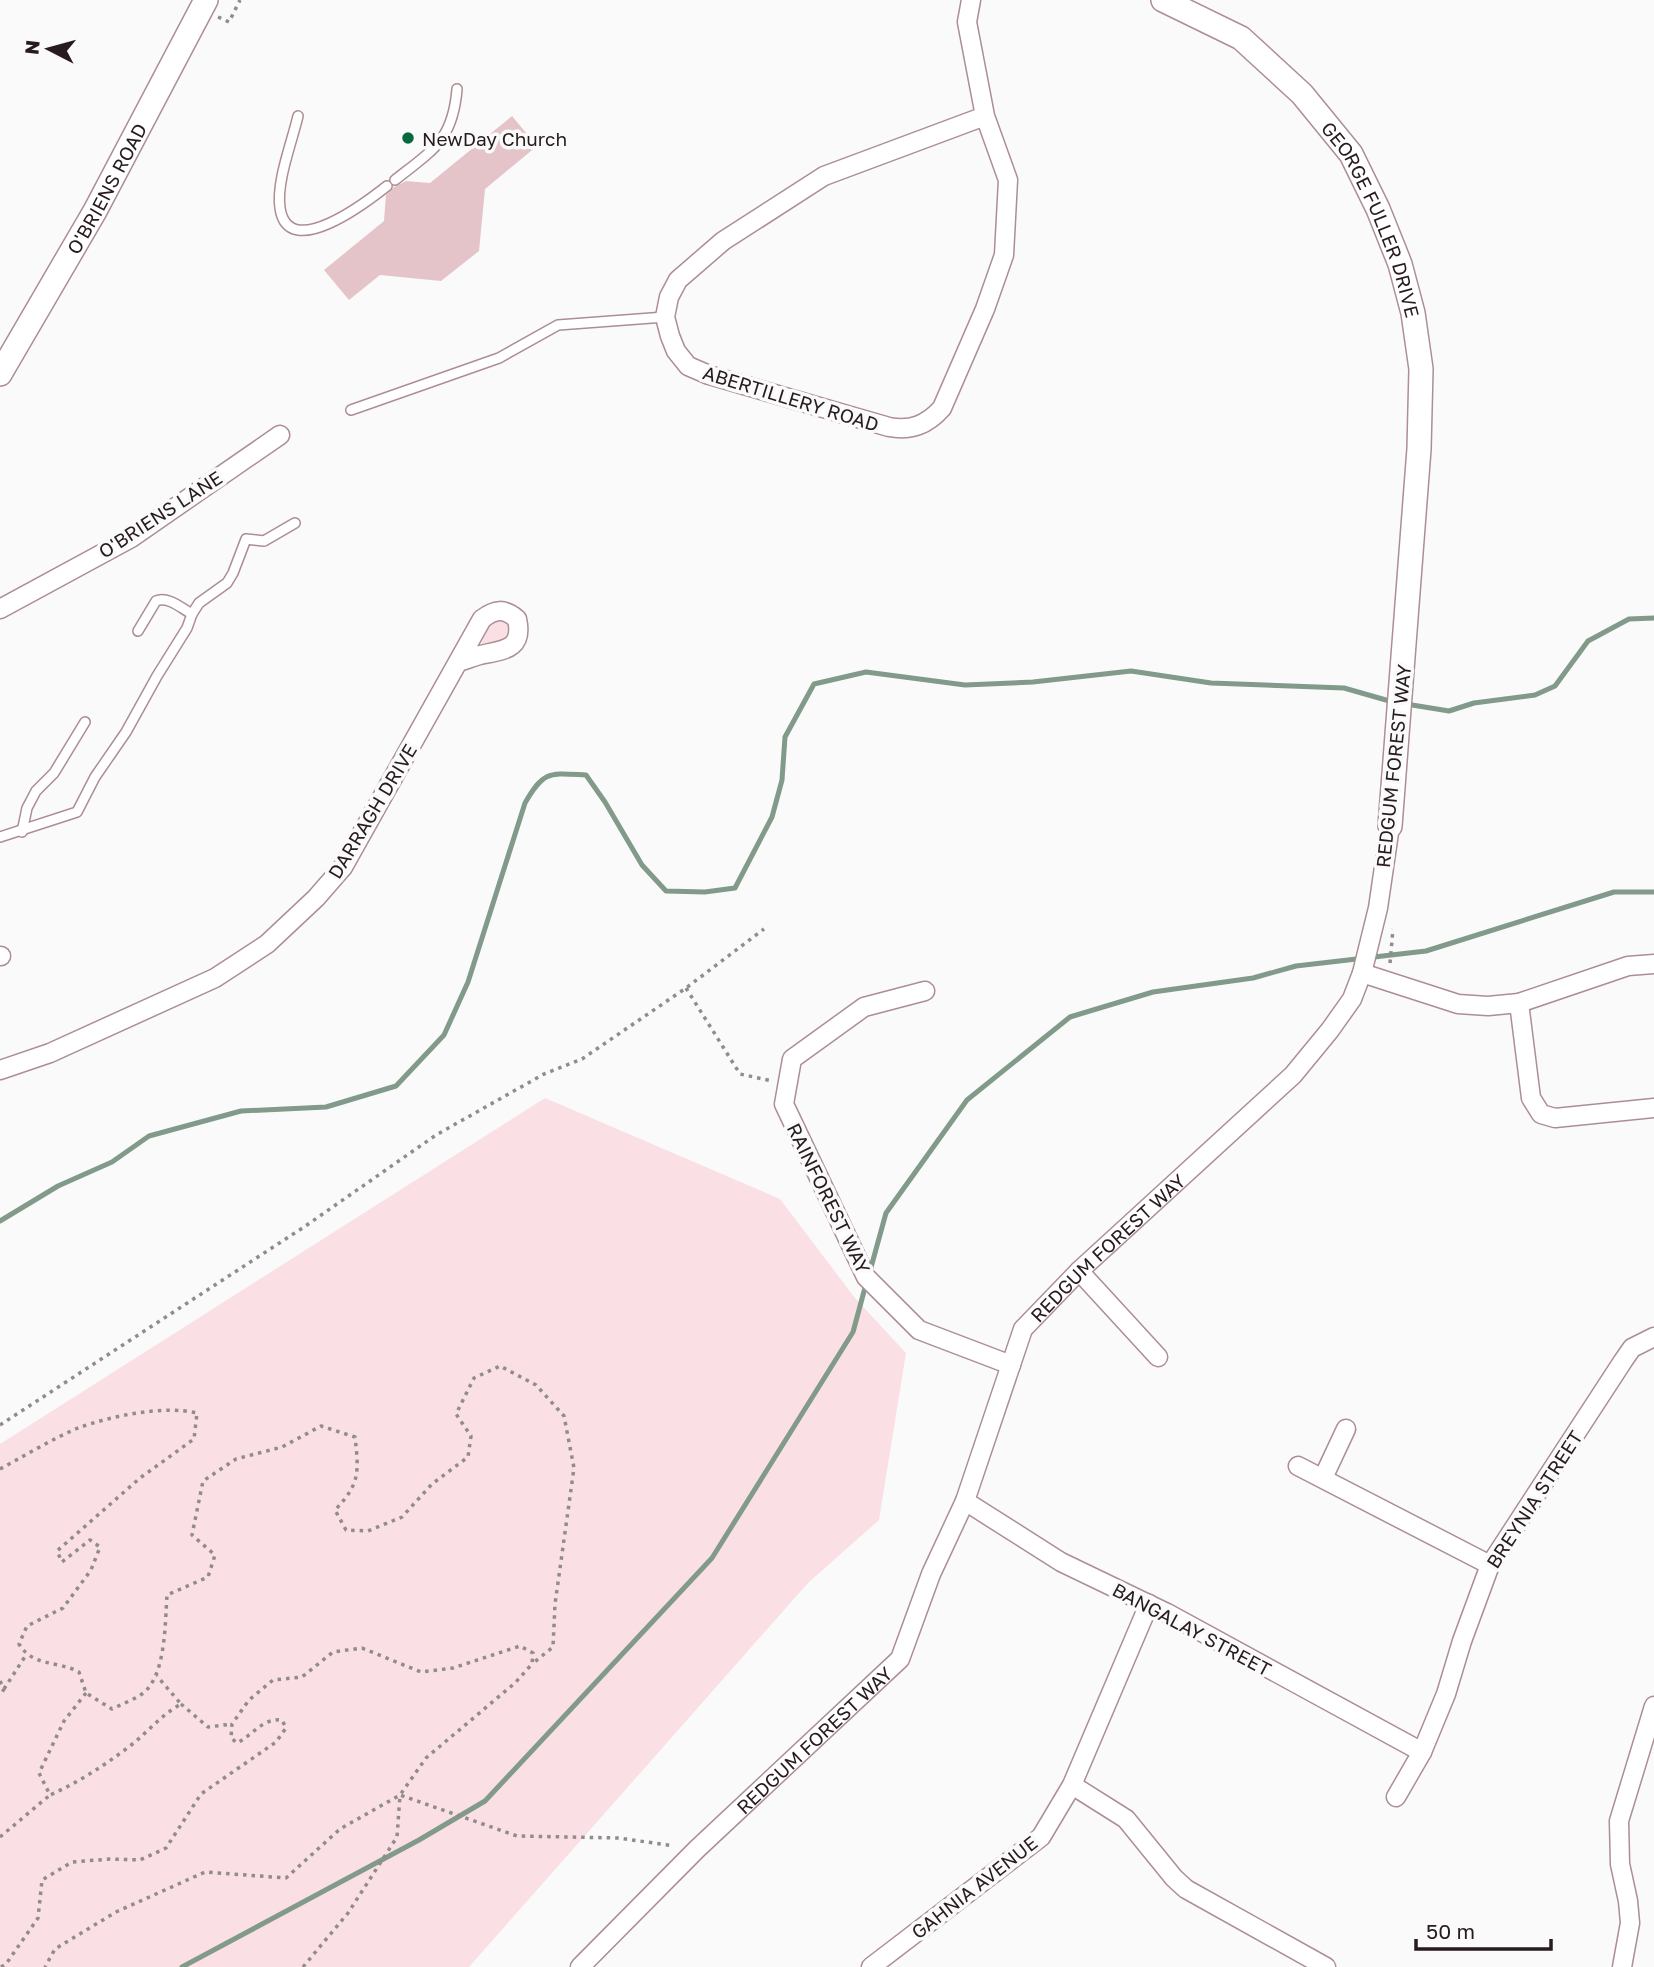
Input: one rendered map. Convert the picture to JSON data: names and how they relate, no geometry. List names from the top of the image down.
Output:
{
  "streets": {
    "street": [
      "O'BRIENS ROAD",
      "GEORGE FULLER DRIVE",
      "ABERTILLERY ROAD",
      "O'BRIENS LANE",
      "REDGUM FOREST WAY",
      "DARRAGH DRIVE",
      "RAINFOREST WAY",
      "BREYNIA STREET",
      "BANGALAY STREET",
      "GAHNIA AVENUE"
    ]
  },
  "crossings": [
    ["GEORGE FULLER DRIVE", "REDGUM FOREST WAY"],
    ["REDGUM FOREST WAY", "RAINFOREST WAY"],
    ["REDGUM FOREST WAY", "BANGALAY STREET"],
    ["BREYNIA STREET", "BANGALAY STREET"],
    ["BANGALAY STREET", "GAHNIA AVENUE"]
  ],
  "places": ["NewDay Church"],
  "scale_bar": "50 m",
  "north": "left"
}
